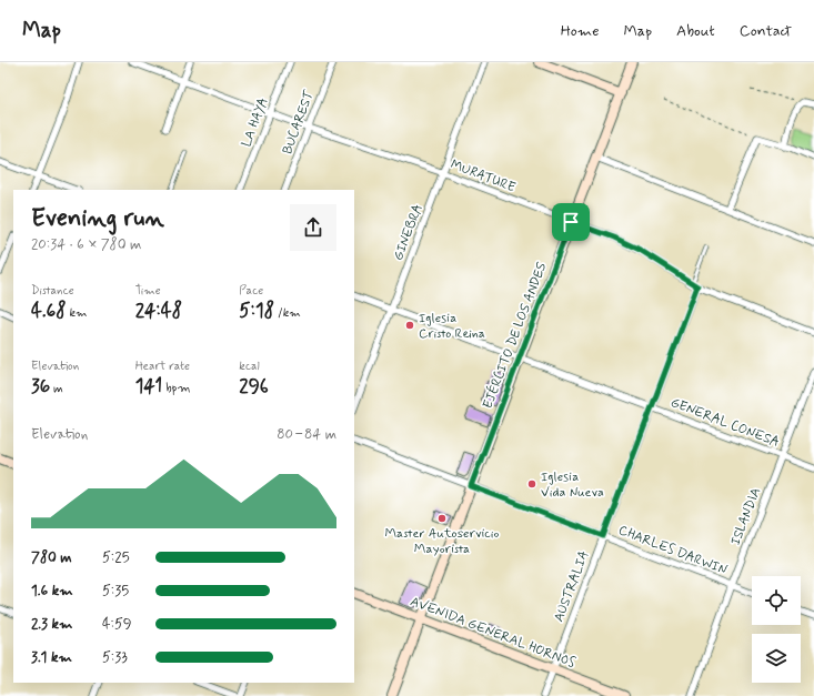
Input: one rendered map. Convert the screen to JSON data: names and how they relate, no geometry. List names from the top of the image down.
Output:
{
  "streets": {
    "main road": ["EJÉRCITO DE LOS ANDES", "AVENIDA GENERAL HORNOS"],
    "street": [
      "LA HAYA",
      "BUCAREST",
      "MURATURE",
      "GINEBRA",
      "GENERAL CONESA",
      "ISLANDIA",
      "CHARLES DARWIN",
      "AUSTRALIA"
    ]
  },
  "crossings": [
    ["LA HAYA", "MURATURE"],
    ["BUCAREST", "MURATURE"],
    ["MURATURE", "GINEBRA"],
    ["MURATURE", "EJÉRCITO DE LOS ANDES"],
    ["MURATURE", "AUSTRALIA"],
    ["GINEBRA", "GENERAL CONESA"],
    ["EJÉRCITO DE LOS ANDES", "GENERAL CONESA"],
    ["EJÉRCITO DE LOS ANDES", "CHARLES DARWIN"],
    ["EJÉRCITO DE LOS ANDES", "AVENIDA GENERAL HORNOS"],
    ["GENERAL CONESA", "ISLANDIA"],
    ["GENERAL CONESA", "AUSTRALIA"],
    ["ISLANDIA", "CHARLES DARWIN"],
    ["CHARLES DARWIN", "AUSTRALIA"],
    ["AUSTRALIA", "AVENIDA GENERAL HORNOS"]
  ],
  "places": ["Iglesia Cristo Reina", "Iglesia Vida Nueva", "Master Autoservicio Mayorista"],
  "page": {
    "header": "Map",
    "nav": [
      "Home",
      "Map",
      "About",
      "Contact"
    ],
    "heading": ["Evening run", "20:34 · 6 × 780 m"],
    "stats": [
      ["Distance", "4.68 km"],
      ["Time", "24:48"],
      ["Pace", "5:18 /km"],
      ["Elevation", "36 m"],
      ["Heart rate", "141 bpm"],
      ["kcal", "296"]
    ],
    "chart": ["Elevation", "80–84 m"],
    "list": [
      {
        "name": "780 m",
        "note": "5:25"
      },
      {
        "name": "1.6 km",
        "note": "5:35"
      },
      {
        "name": "2.3 km",
        "note": "4:59"
      },
      {
        "name": "3.1 km",
        "note": "5:33"
      }
    ]
  }
}
